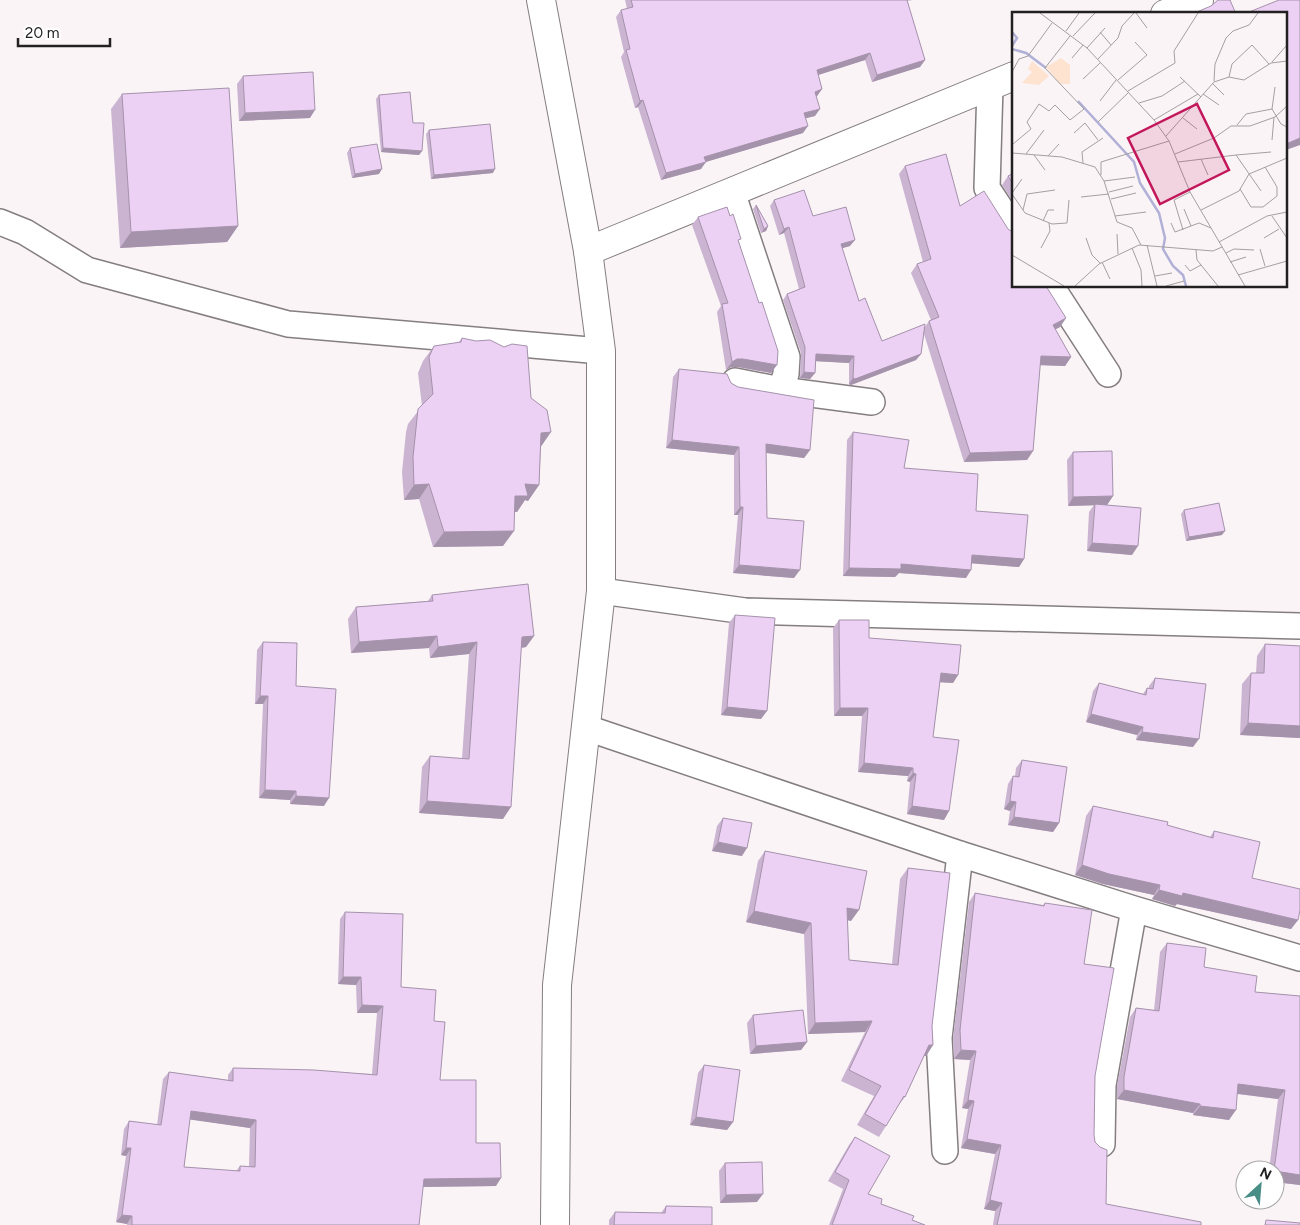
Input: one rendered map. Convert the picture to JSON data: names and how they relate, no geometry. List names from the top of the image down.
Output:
{
  "scale_bar": "20 m",
  "north": "top right"
}
